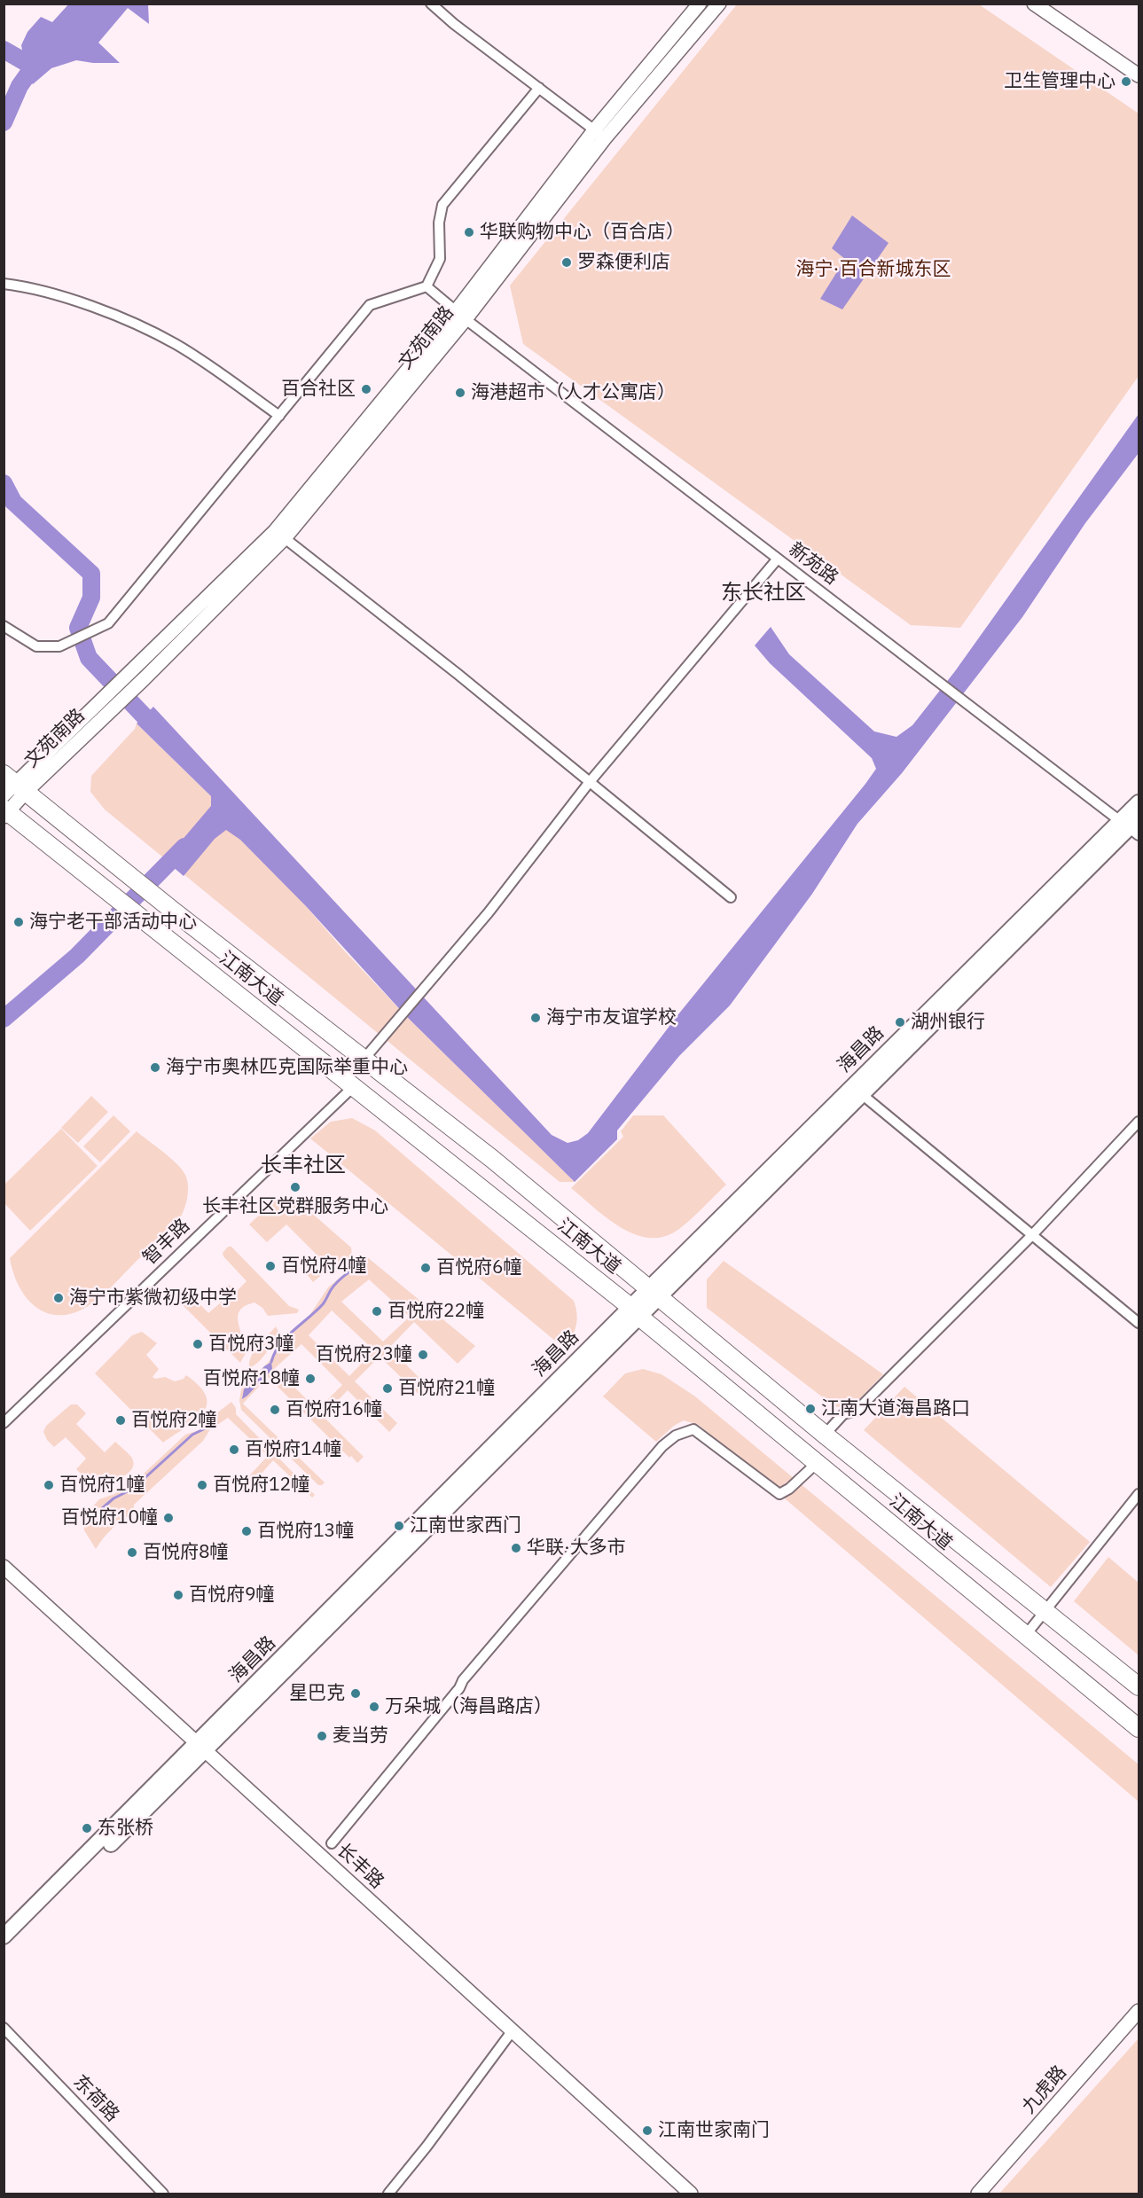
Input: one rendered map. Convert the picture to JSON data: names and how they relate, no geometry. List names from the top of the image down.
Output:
{
  "streets": {
    "highway": ["江南大道"],
    "main road": [
      "文苑南路",
      "海昌路",
      "长丰路",
      "九虎路"
    ],
    "street": ["新苑路", "智丰路", "东荷路"]
  },
  "crossings": [
    ["文苑南路", "新苑路"],
    ["文苑南路", "江南大道"],
    ["新苑路", "海昌路"],
    ["江南大道", "海昌路"],
    ["江南大道", "智丰路"],
    ["海昌路", "长丰路"]
  ],
  "districts": ["东长社区", "长丰社区"],
  "parks": ["海宁·百合新城东区"],
  "places": [
    "卫生管理中心",
    "华联购物中心（百合店）",
    "罗森便利店",
    "百合社区",
    "海港超市（人才公寓店）",
    "海宁老干部活动中心",
    "海宁市友谊学校",
    "湖州银行",
    "海宁市奥林匹克国际举重中心",
    "长丰社区党群服务中心",
    "百悦府4幢",
    "百悦府6幢",
    "海宁市紫微初级中学",
    "百悦府22幢",
    "百悦府3幢",
    "百悦府23幢",
    "百悦府18幢",
    "百悦府21幢",
    "江南大道海昌路口",
    "百悦府16幢",
    "百悦府2幢",
    "百悦府14幢",
    "百悦府1幢",
    "百悦府12幢",
    "百悦府10幢",
    "江南世家西门",
    "百悦府13幢",
    "华联·大多市",
    "百悦府8幢",
    "百悦府9幢",
    "星巴克",
    "万朵城（海昌路店）",
    "麦当劳",
    "东张桥",
    "江南世家南门"
  ]
}
